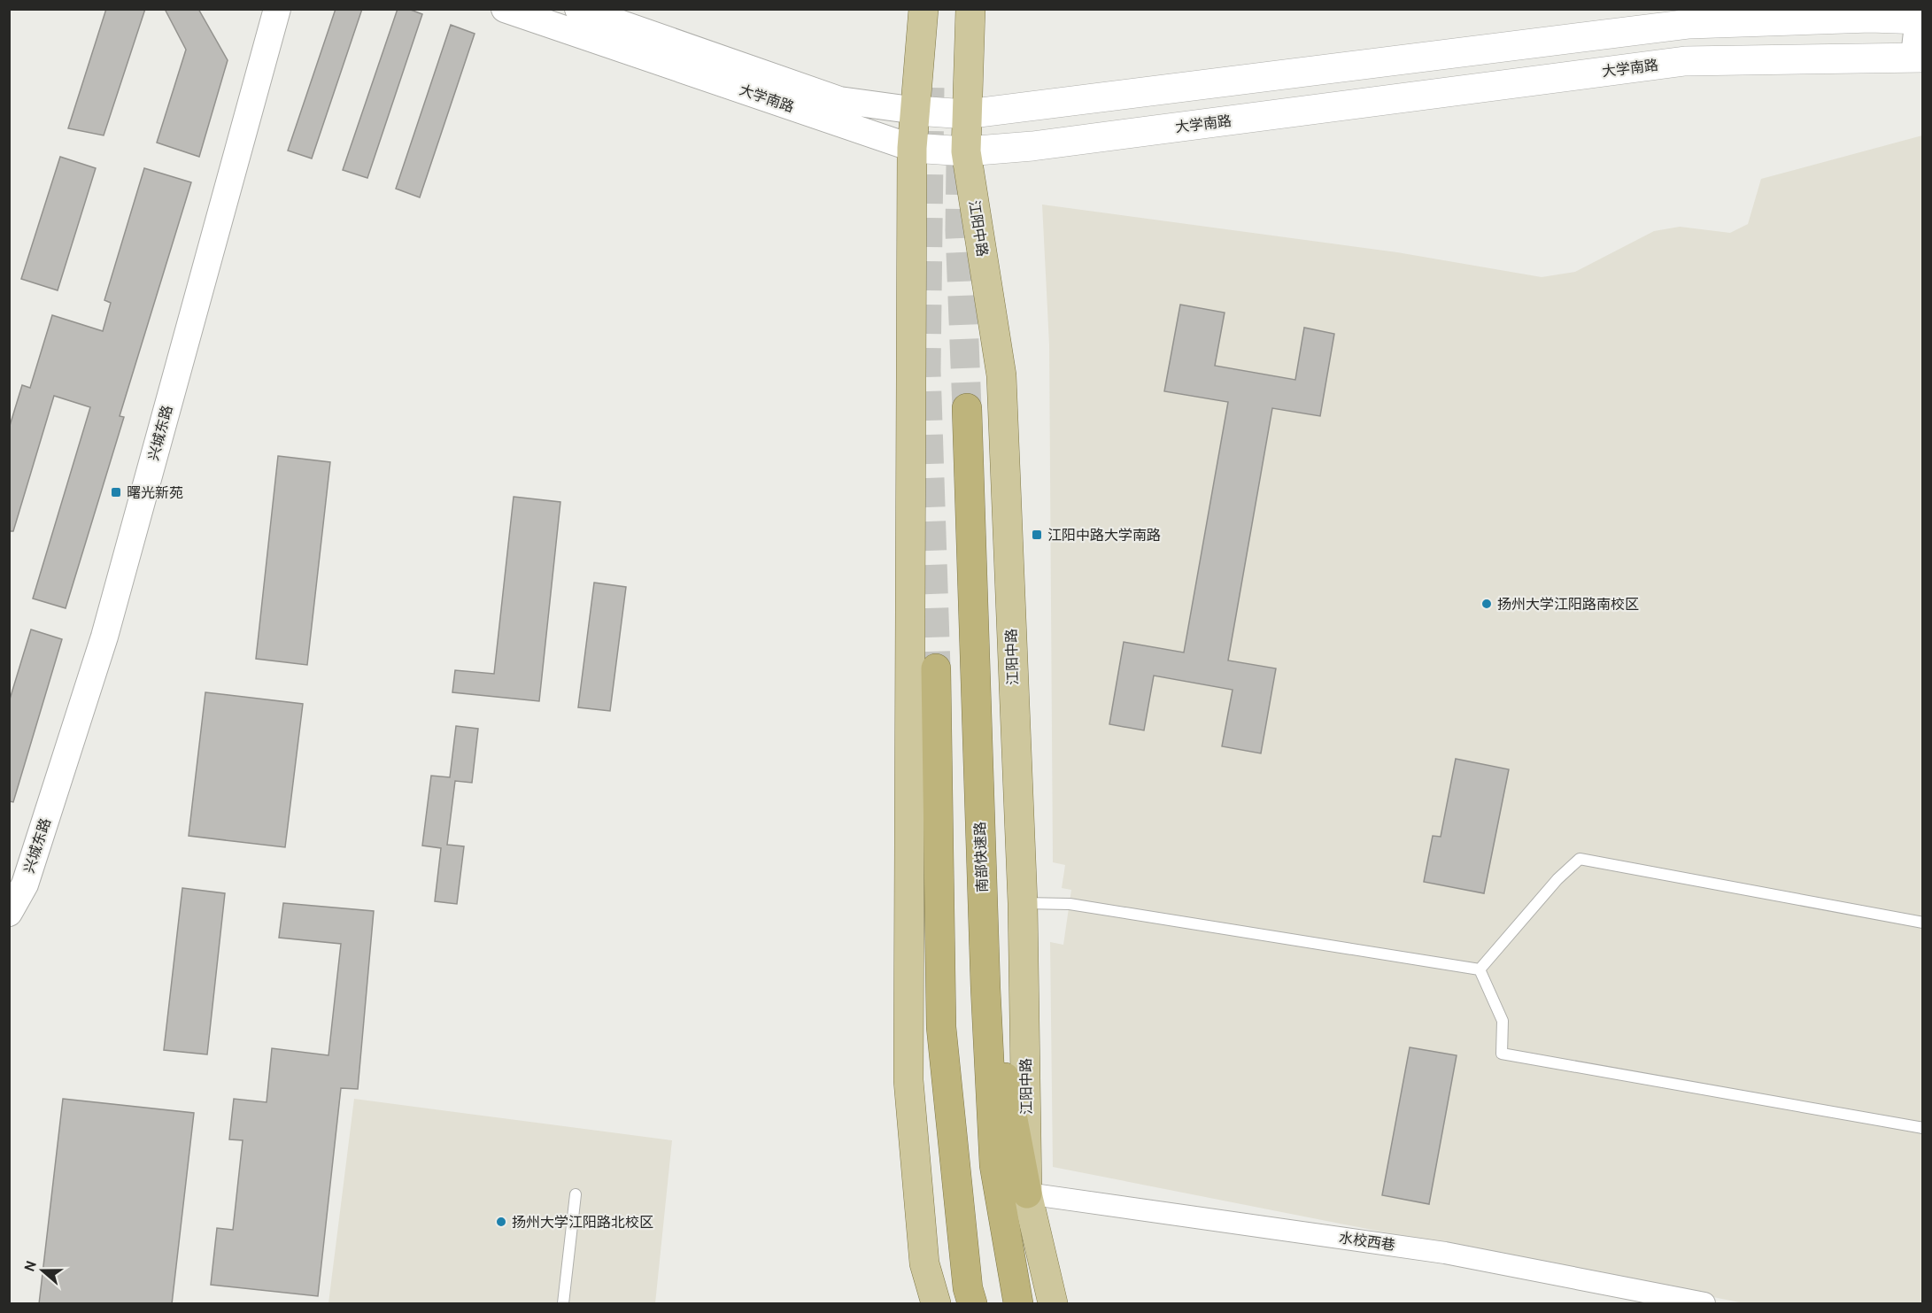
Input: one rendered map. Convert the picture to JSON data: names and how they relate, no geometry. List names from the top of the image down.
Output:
{
  "streets": {
    "highway": ["南部快速路"],
    "main road": ["大学南路", "江阳中路"],
    "street": ["兴城东路", "水校西巷"]
  },
  "crossings": [
    ["大学南路", "江阳中路"],
    ["江阳中路", "水校西巷"]
  ],
  "places": {
    "transit": ["曙光新苑", "江阳中路大学南路"],
    "other": ["扬州大学江阳路南校区", "扬州大学江阳路北校区"]
  },
  "north": "left"
}
